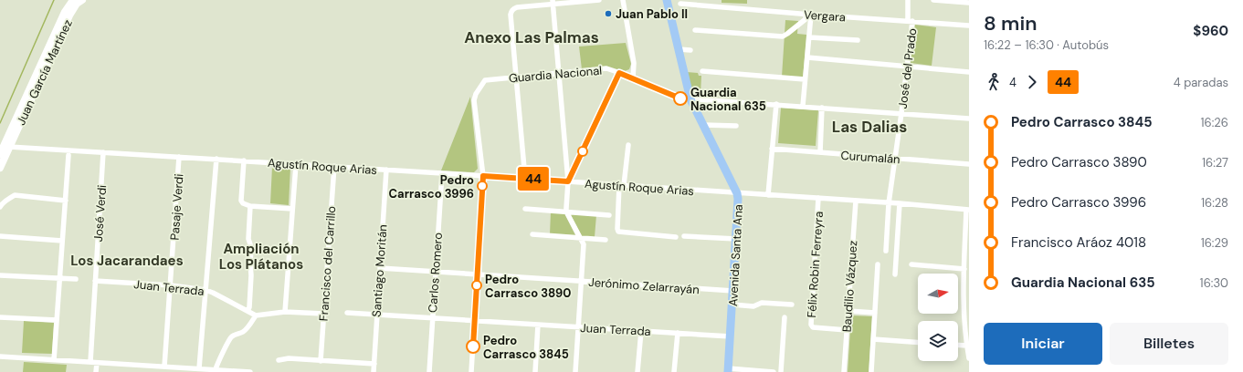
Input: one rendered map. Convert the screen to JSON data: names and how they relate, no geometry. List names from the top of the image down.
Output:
{
  "streets": {
    "main road": ["Juan García Martínez", "Avenida Santa Ana"],
    "street": [
      "Vergara",
      "José del Prado",
      "Guardia Nacional",
      "Curumalán",
      "Agustín Roque Arias",
      "Pasaje Verdi",
      "José Verdi",
      "Francisco del Carrillo",
      "Félix Robin Ferreyra",
      "Santiago Moritán",
      "Carlos Romero",
      "Jerónimo Zelarrayán",
      "Baudilio Vázquez",
      "Juan Terrada"
    ]
  },
  "crossings": [
    ["Vergara", "José del Prado"],
    ["José del Prado", "Guardia Nacional"],
    ["José del Prado", "Curumalán"],
    ["José del Prado", "Agustín Roque Arias"],
    ["Juan García Martínez", "Agustín Roque Arias"],
    ["Guardia Nacional", "Agustín Roque Arias"],
    ["Guardia Nacional", "Avenida Santa Ana"],
    ["Agustín Roque Arias", "Pasaje Verdi"],
    ["Agustín Roque Arias", "José Verdi"],
    ["Agustín Roque Arias", "Avenida Santa Ana"],
    ["Agustín Roque Arias", "Francisco del Carrillo"],
    ["Agustín Roque Arias", "Félix Robin Ferreyra"],
    ["Agustín Roque Arias", "Santiago Moritán"],
    ["Agustín Roque Arias", "Carlos Romero"],
    ["Agustín Roque Arias", "Baudilio Vázquez"],
    ["Pasaje Verdi", "Juan Terrada"],
    ["José Verdi", "Juan Terrada"],
    ["Avenida Santa Ana", "Jerónimo Zelarrayán"],
    ["Avenida Santa Ana", "Juan Terrada"],
    ["Félix Robin Ferreyra", "Baudilio Vázquez"],
    ["Santiago Moritán", "Jerónimo Zelarrayán"],
    ["Santiago Moritán", "Juan Terrada"],
    ["Carlos Romero", "Jerónimo Zelarrayán"],
    ["Carlos Romero", "Juan Terrada"]
  ],
  "districts": [
    "Anexo Las Palmas",
    "Las Dalias",
    "Ampliación Los Plátanos",
    "Los Jacarandaes"
  ],
  "places": [
    "Juan Pablo II",
    "Guardia Nacional 635",
    "Pedro Carrasco 3996",
    "Pedro Carrasco 3890",
    "Pedro Carrasco 3845"
  ],
  "lines": ["bus line 44"],
  "north": "right",
  "page": {
    "on_map": "44",
    "heading": ["8 min", "16:22 – 16:30 · Autobús", "$960"],
    "legs": ["4", "44", "4 paradas"],
    "list": [
      {
        "name": "Pedro Carrasco 3845",
        "value": "16:26"
      },
      {
        "name": "Pedro Carrasco 3890",
        "value": "16:27"
      },
      {
        "name": "Pedro Carrasco 3996",
        "value": "16:28"
      },
      {
        "name": "Francisco Aráoz 4018",
        "value": "16:29"
      },
      {
        "name": "Guardia Nacional 635",
        "value": "16:30"
      }
    ],
    "buttons": ["Iniciar", "Billetes"]
  }
}
